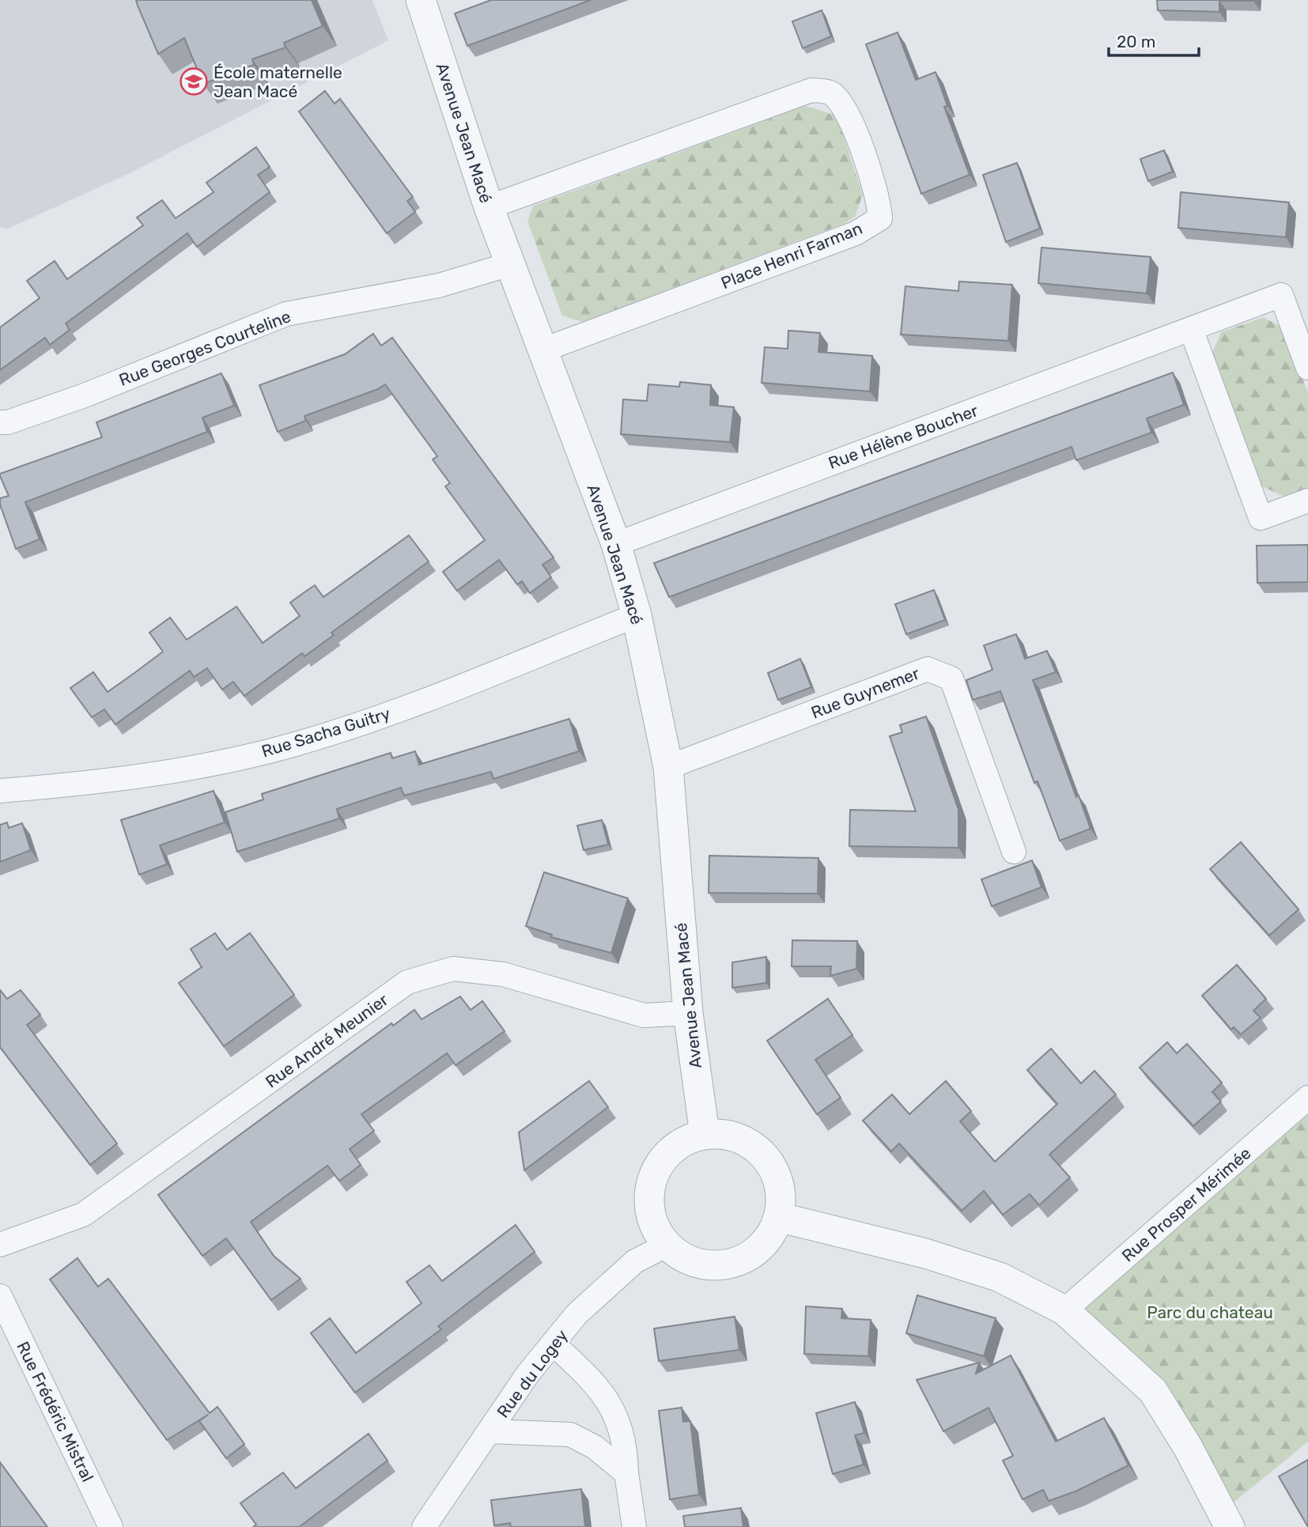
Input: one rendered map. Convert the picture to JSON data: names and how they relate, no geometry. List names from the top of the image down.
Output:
{
  "streets": {
    "street": [
      "Avenue Jean Macé",
      "Place Henri Farman",
      "Rue Georges Courteline",
      "Rue Hélène Boucher",
      "Rue Guynemer",
      "Rue Sacha Guitry",
      "Rue André Meunier",
      "Rue Prosper Mérimée",
      "Rue du Logey",
      "Rue Frédéric Mistral"
    ]
  },
  "crossings": [
    ["Avenue Jean Macé", "Place Henri Farman"],
    ["Avenue Jean Macé", "Rue Georges Courteline"],
    ["Avenue Jean Macé", "Rue Hélène Boucher"],
    ["Avenue Jean Macé", "Rue Guynemer"],
    ["Avenue Jean Macé", "Rue Sacha Guitry"],
    ["Avenue Jean Macé", "Rue André Meunier"],
    ["Avenue Jean Macé", "Rue du Logey"]
  ],
  "parks": ["Parc du chateau"],
  "places": {
    "school or university": ["École maternelle Jean Macé"]
  },
  "scale_bar": "20 m"
}
